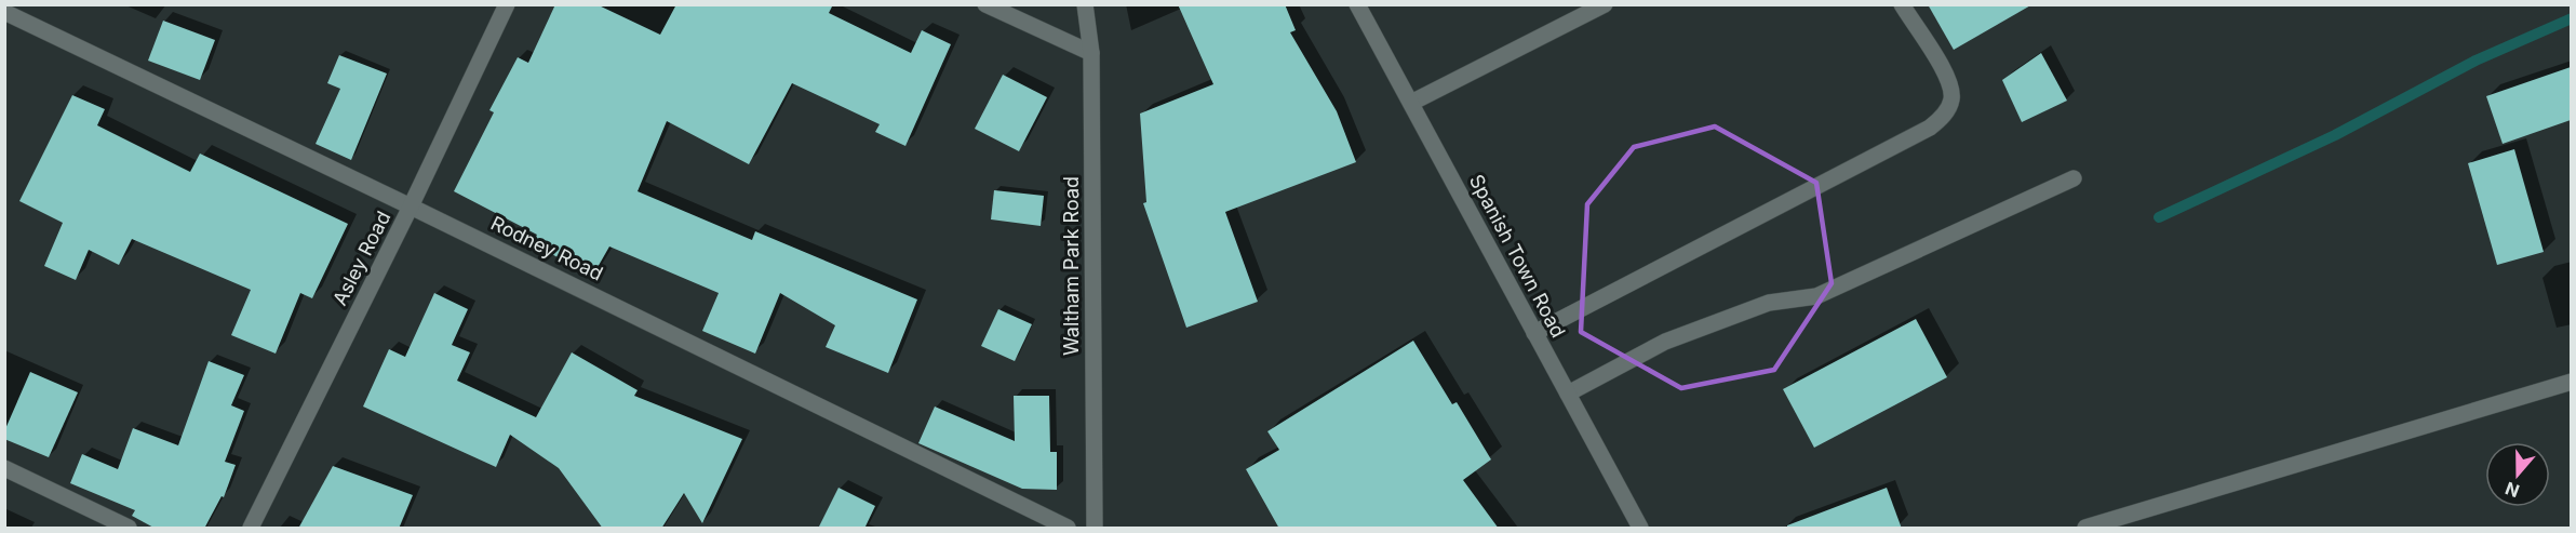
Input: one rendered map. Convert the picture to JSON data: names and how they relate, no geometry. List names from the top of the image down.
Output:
{
  "streets": {
    "street": [
      "Rodney Road",
      "Spanish Town Road",
      "Asley Road",
      "Waltham Park Road"
    ]
  },
  "crossings": [
    ["Rodney Road", "Asley Road"]
  ],
  "north": "bottom"
}
